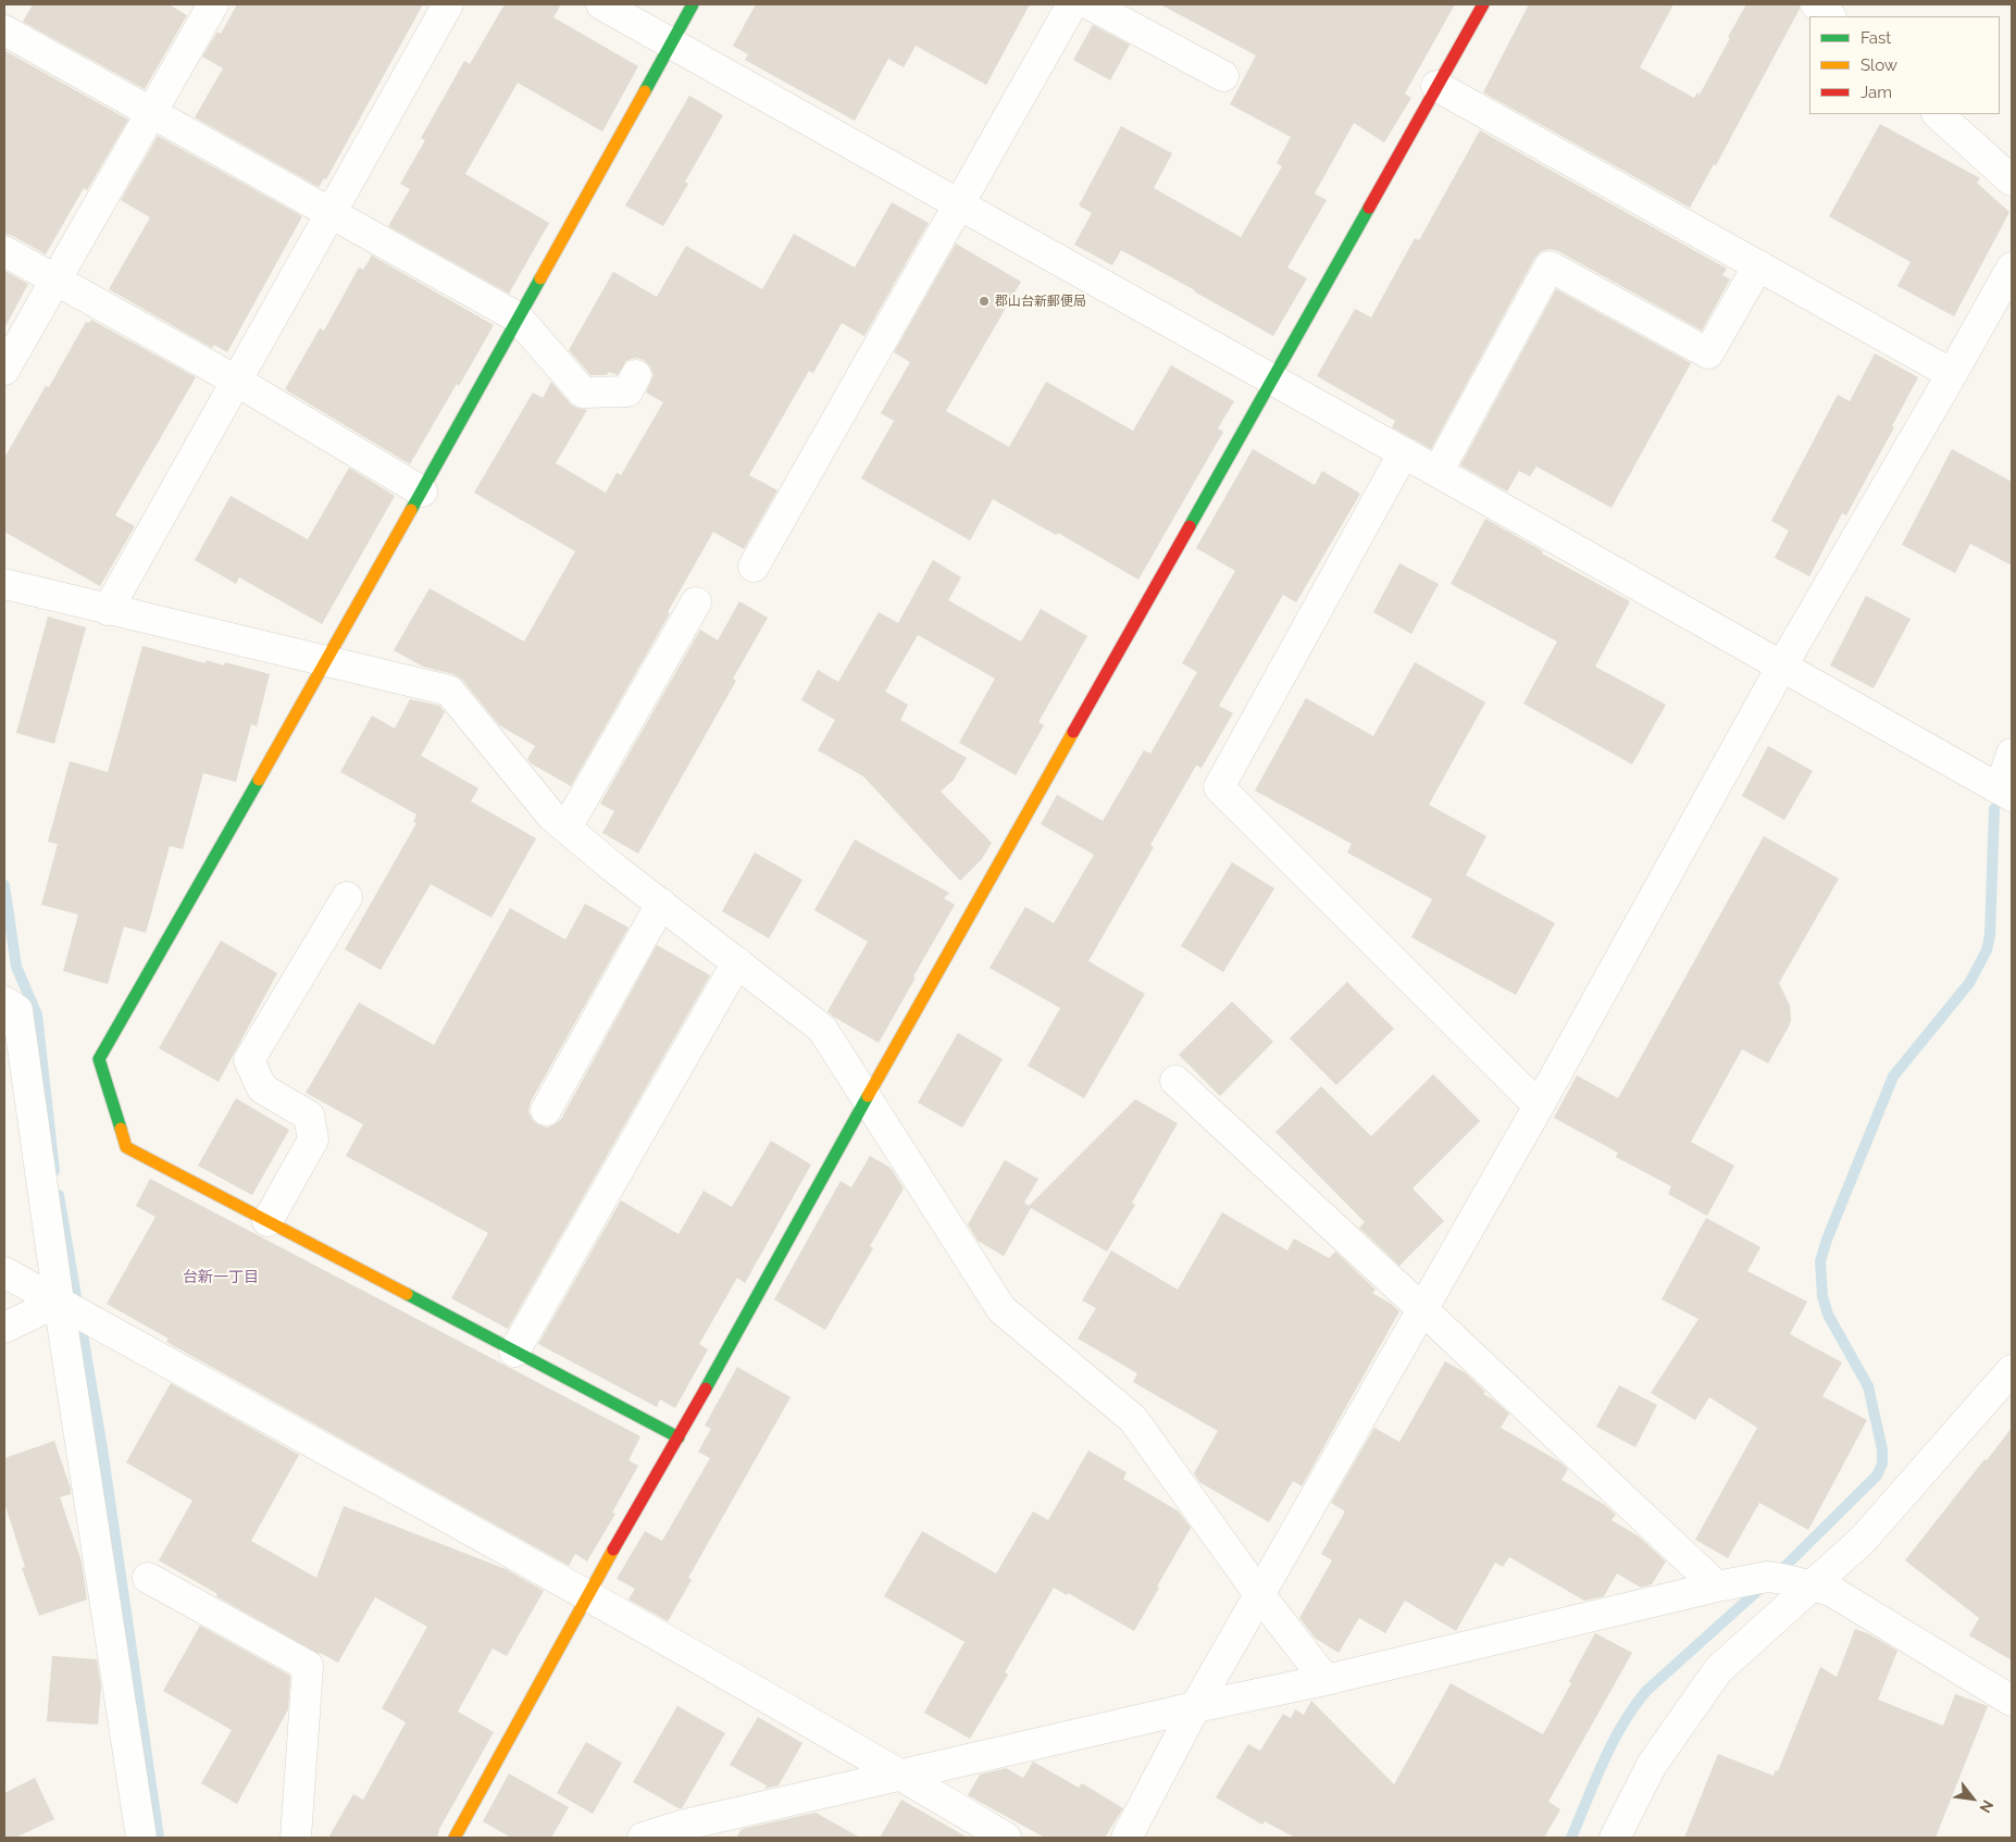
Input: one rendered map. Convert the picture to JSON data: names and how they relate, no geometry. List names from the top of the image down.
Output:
{
  "districts": ["台新一丁目"],
  "places": ["郡山台新郵便局"],
  "legend": ["Fast", "Slow", "Jam"],
  "north": "bottom right"
}
